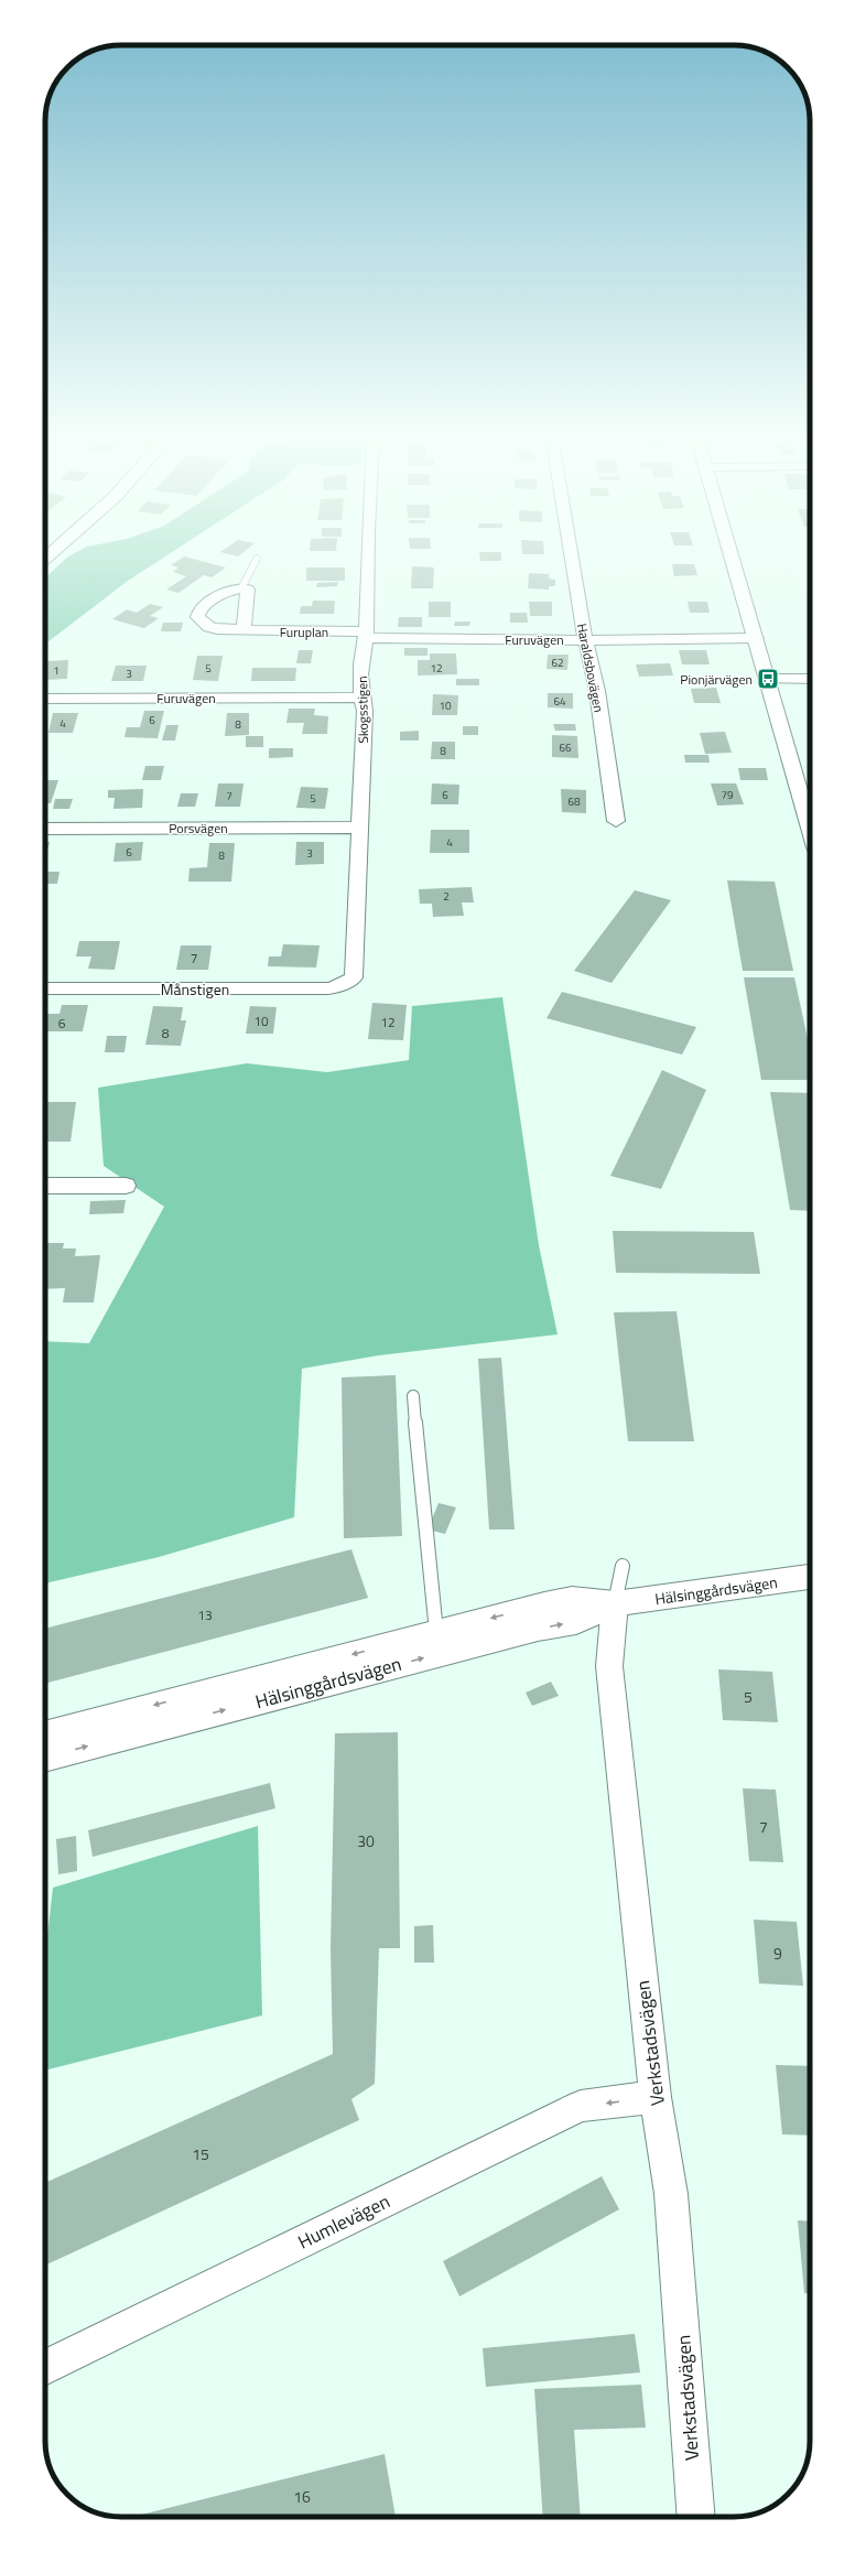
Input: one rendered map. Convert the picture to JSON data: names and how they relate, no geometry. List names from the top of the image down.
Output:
{
  "streets": {
    "street": [
      "Furuplan",
      "Furuvägen",
      "Haraldsbovägen",
      "Skogsstigen",
      "Porsvägen",
      "Månstigen",
      "Hälsinggårdsvägen",
      "Verkstadsvägen",
      "Humlevägen"
    ]
  },
  "crossings": [
    ["Furuplan", "Furuvägen"],
    ["Furuplan", "Skogsstigen"],
    ["Furuvägen", "Haraldsbovägen"],
    ["Furuvägen", "Skogsstigen"],
    ["Skogsstigen", "Porsvägen"],
    ["Skogsstigen", "Månstigen"],
    ["Hälsinggårdsvägen", "Verkstadsvägen"],
    ["Verkstadsvägen", "Humlevägen"]
  ],
  "one_way": ["Humlevägen"],
  "places": {
    "bus stop": ["Pionjärvägen"]
  },
  "house_numbers": [
    "62",
    "5",
    "12",
    "1",
    "3",
    "64",
    "10",
    "6",
    "4",
    "8",
    "66",
    "8",
    "6",
    "79",
    "7",
    "5",
    "68",
    "4",
    "6",
    "3",
    "8",
    "2",
    "7",
    "10",
    "12",
    "6",
    "8",
    "13",
    "5",
    "7",
    "30",
    "9",
    "15",
    "16"
  ]
}
